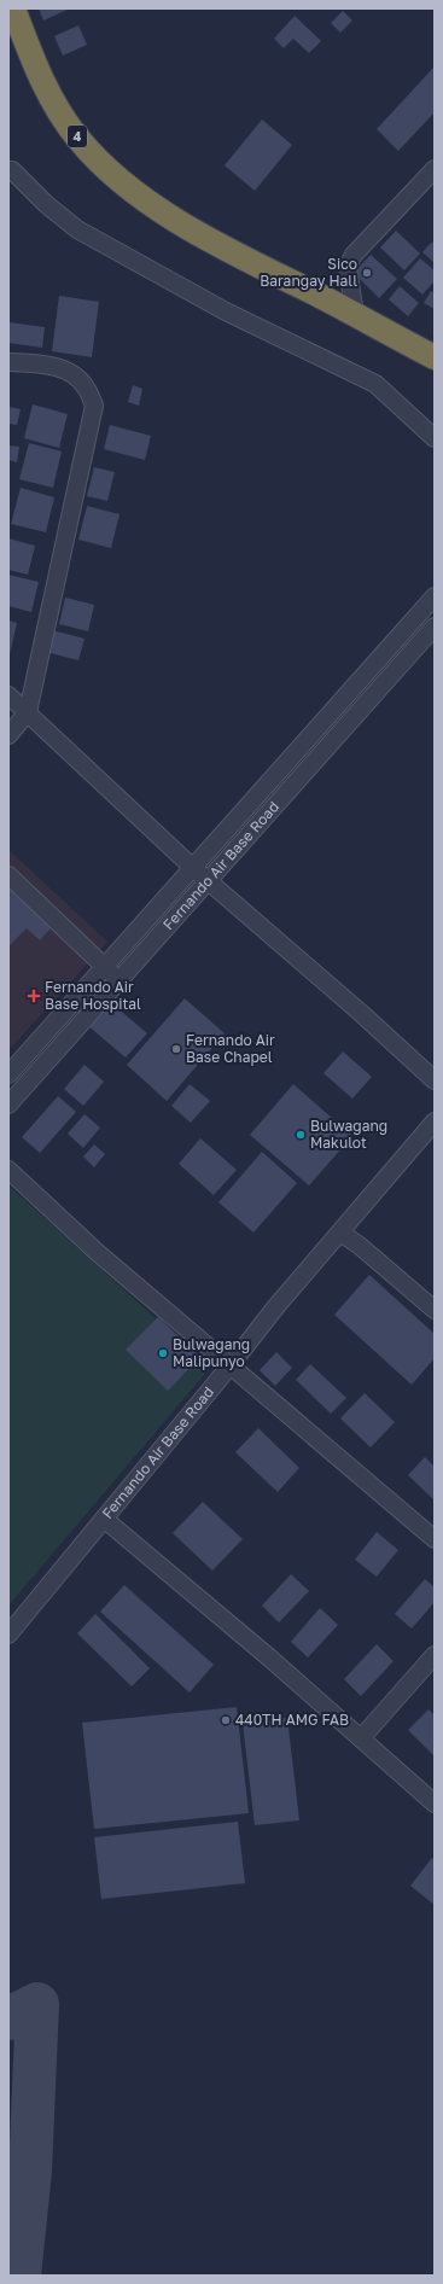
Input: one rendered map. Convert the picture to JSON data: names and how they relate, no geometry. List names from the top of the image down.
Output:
{
  "streets": {
    "highway": ["4"],
    "street": ["Fernando Air Base Road"]
  },
  "places": {
    "other": [
      "Sico Barangay Hall",
      "Fernando Air Base Chapel",
      "Bulwagang Makulot",
      "Bulwagang Malipunyo",
      "440TH AMG FAB"
    ],
    "health": ["Fernando Air Base Hospital"]
  }
}
